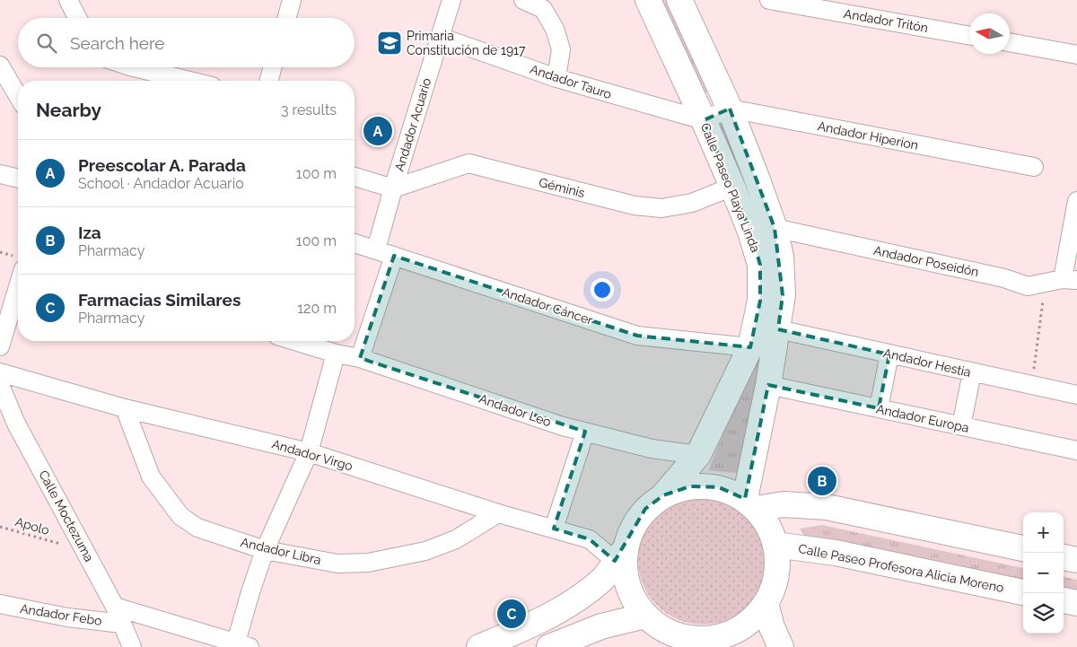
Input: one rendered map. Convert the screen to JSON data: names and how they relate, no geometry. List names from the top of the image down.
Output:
{
  "streets": {
    "street": [
      "Andador Tritón",
      "Andador Tauro",
      "Andador Acuario",
      "Andador Hiperion",
      "Géminis",
      "Calle Paseo Playa Linda",
      "Andador Poseidón",
      "Andador Cáncer",
      "Andador Hestia",
      "Andador Leo",
      "Andador Europa",
      "Andador Virgo",
      "Calle Moctezuma",
      "Andador Libra",
      "Calle Paseo Profesora Alicia Moreno",
      "Andador Febo"
    ],
    "path": ["Apolo"]
  },
  "crossings": [
    ["Andador Tauro", "Andador Acuario"],
    ["Andador Tauro", "Calle Paseo Playa Linda"],
    ["Andador Acuario", "Géminis"],
    ["Andador Acuario", "Andador Cáncer"],
    ["Andador Hiperion", "Calle Paseo Playa Linda"],
    ["Géminis", "Calle Paseo Playa Linda"],
    ["Calle Paseo Playa Linda", "Andador Poseidón"],
    ["Calle Paseo Playa Linda", "Andador Cáncer"],
    ["Calle Paseo Playa Linda", "Andador Hestia"],
    ["Calle Paseo Playa Linda", "Andador Leo"],
    ["Calle Paseo Playa Linda", "Andador Europa"],
    ["Calle Paseo Playa Linda", "Andador Virgo"],
    ["Calle Paseo Playa Linda", "Calle Paseo Profesora Alicia Moreno"],
    ["Andador Virgo", "Andador Libra"],
    ["Andador Virgo", "Calle Paseo Profesora Alicia Moreno"],
    ["Calle Moctezuma", "Apolo"],
    ["Calle Moctezuma", "Andador Febo"]
  ],
  "places": {
    "school or university": ["Primaria Constitución de 1917"]
  },
  "north": "left",
  "page": {
    "search": "Search here",
    "heading": ["Nearby", "3 results"],
    "pins": ["A", "B", "C"],
    "list": [
      {
        "mark": "A",
        "name": "Preescolar A. Parada",
        "note": "School · Andador Acuario",
        "value": "100 m"
      },
      {
        "mark": "B",
        "name": "Iza",
        "note": "Pharmacy",
        "value": "100 m"
      },
      {
        "mark": "C",
        "name": "Farmacias Similares",
        "note": "Pharmacy",
        "value": "120 m"
      }
    ],
    "map_buttons": ["+", "−"]
  }
}
